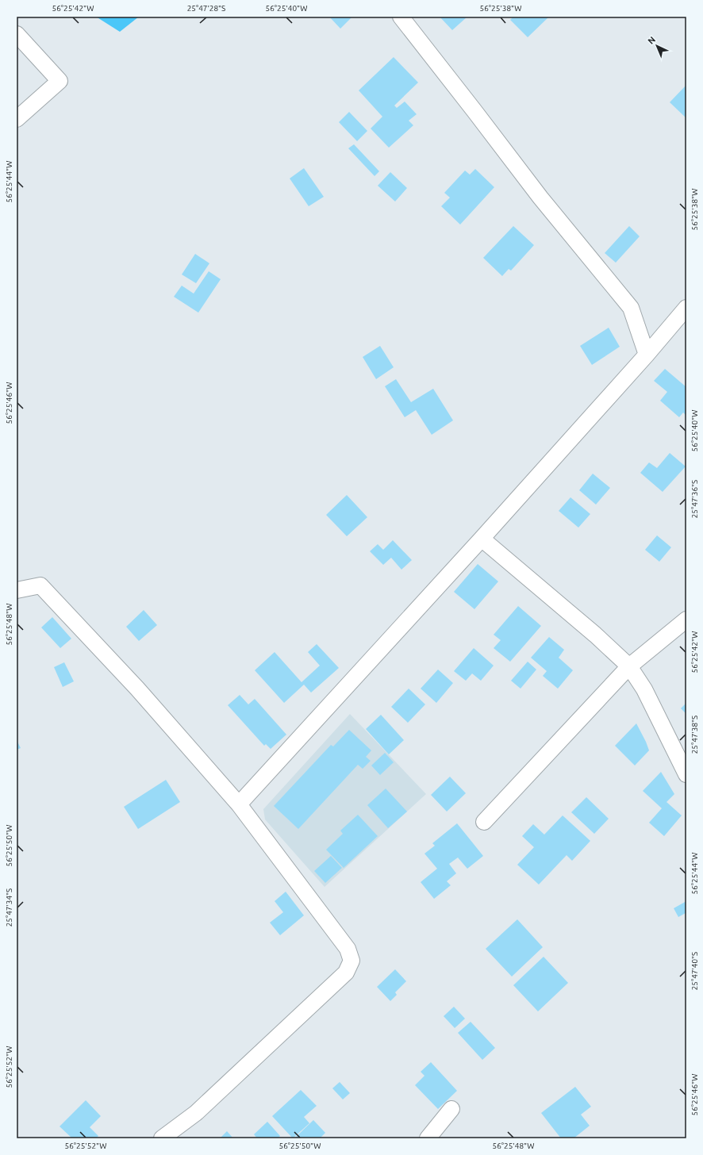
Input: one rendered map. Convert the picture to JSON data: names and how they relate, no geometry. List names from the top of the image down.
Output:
{
  "north": "top left",
  "coordinates": [
    "56°25'42\"W",
    "25°47'28\"S",
    "56°25'40\"W",
    "56°25'38\"W",
    "56°25'44\"W",
    "56°25'46\"W",
    "25°47'36\"S",
    "56°25'48\"W",
    "25°47'38\"S",
    "56°25'50\"W",
    "25°47'34\"S",
    "25°47'40\"S",
    "56°25'52\"W"
  ]
}
